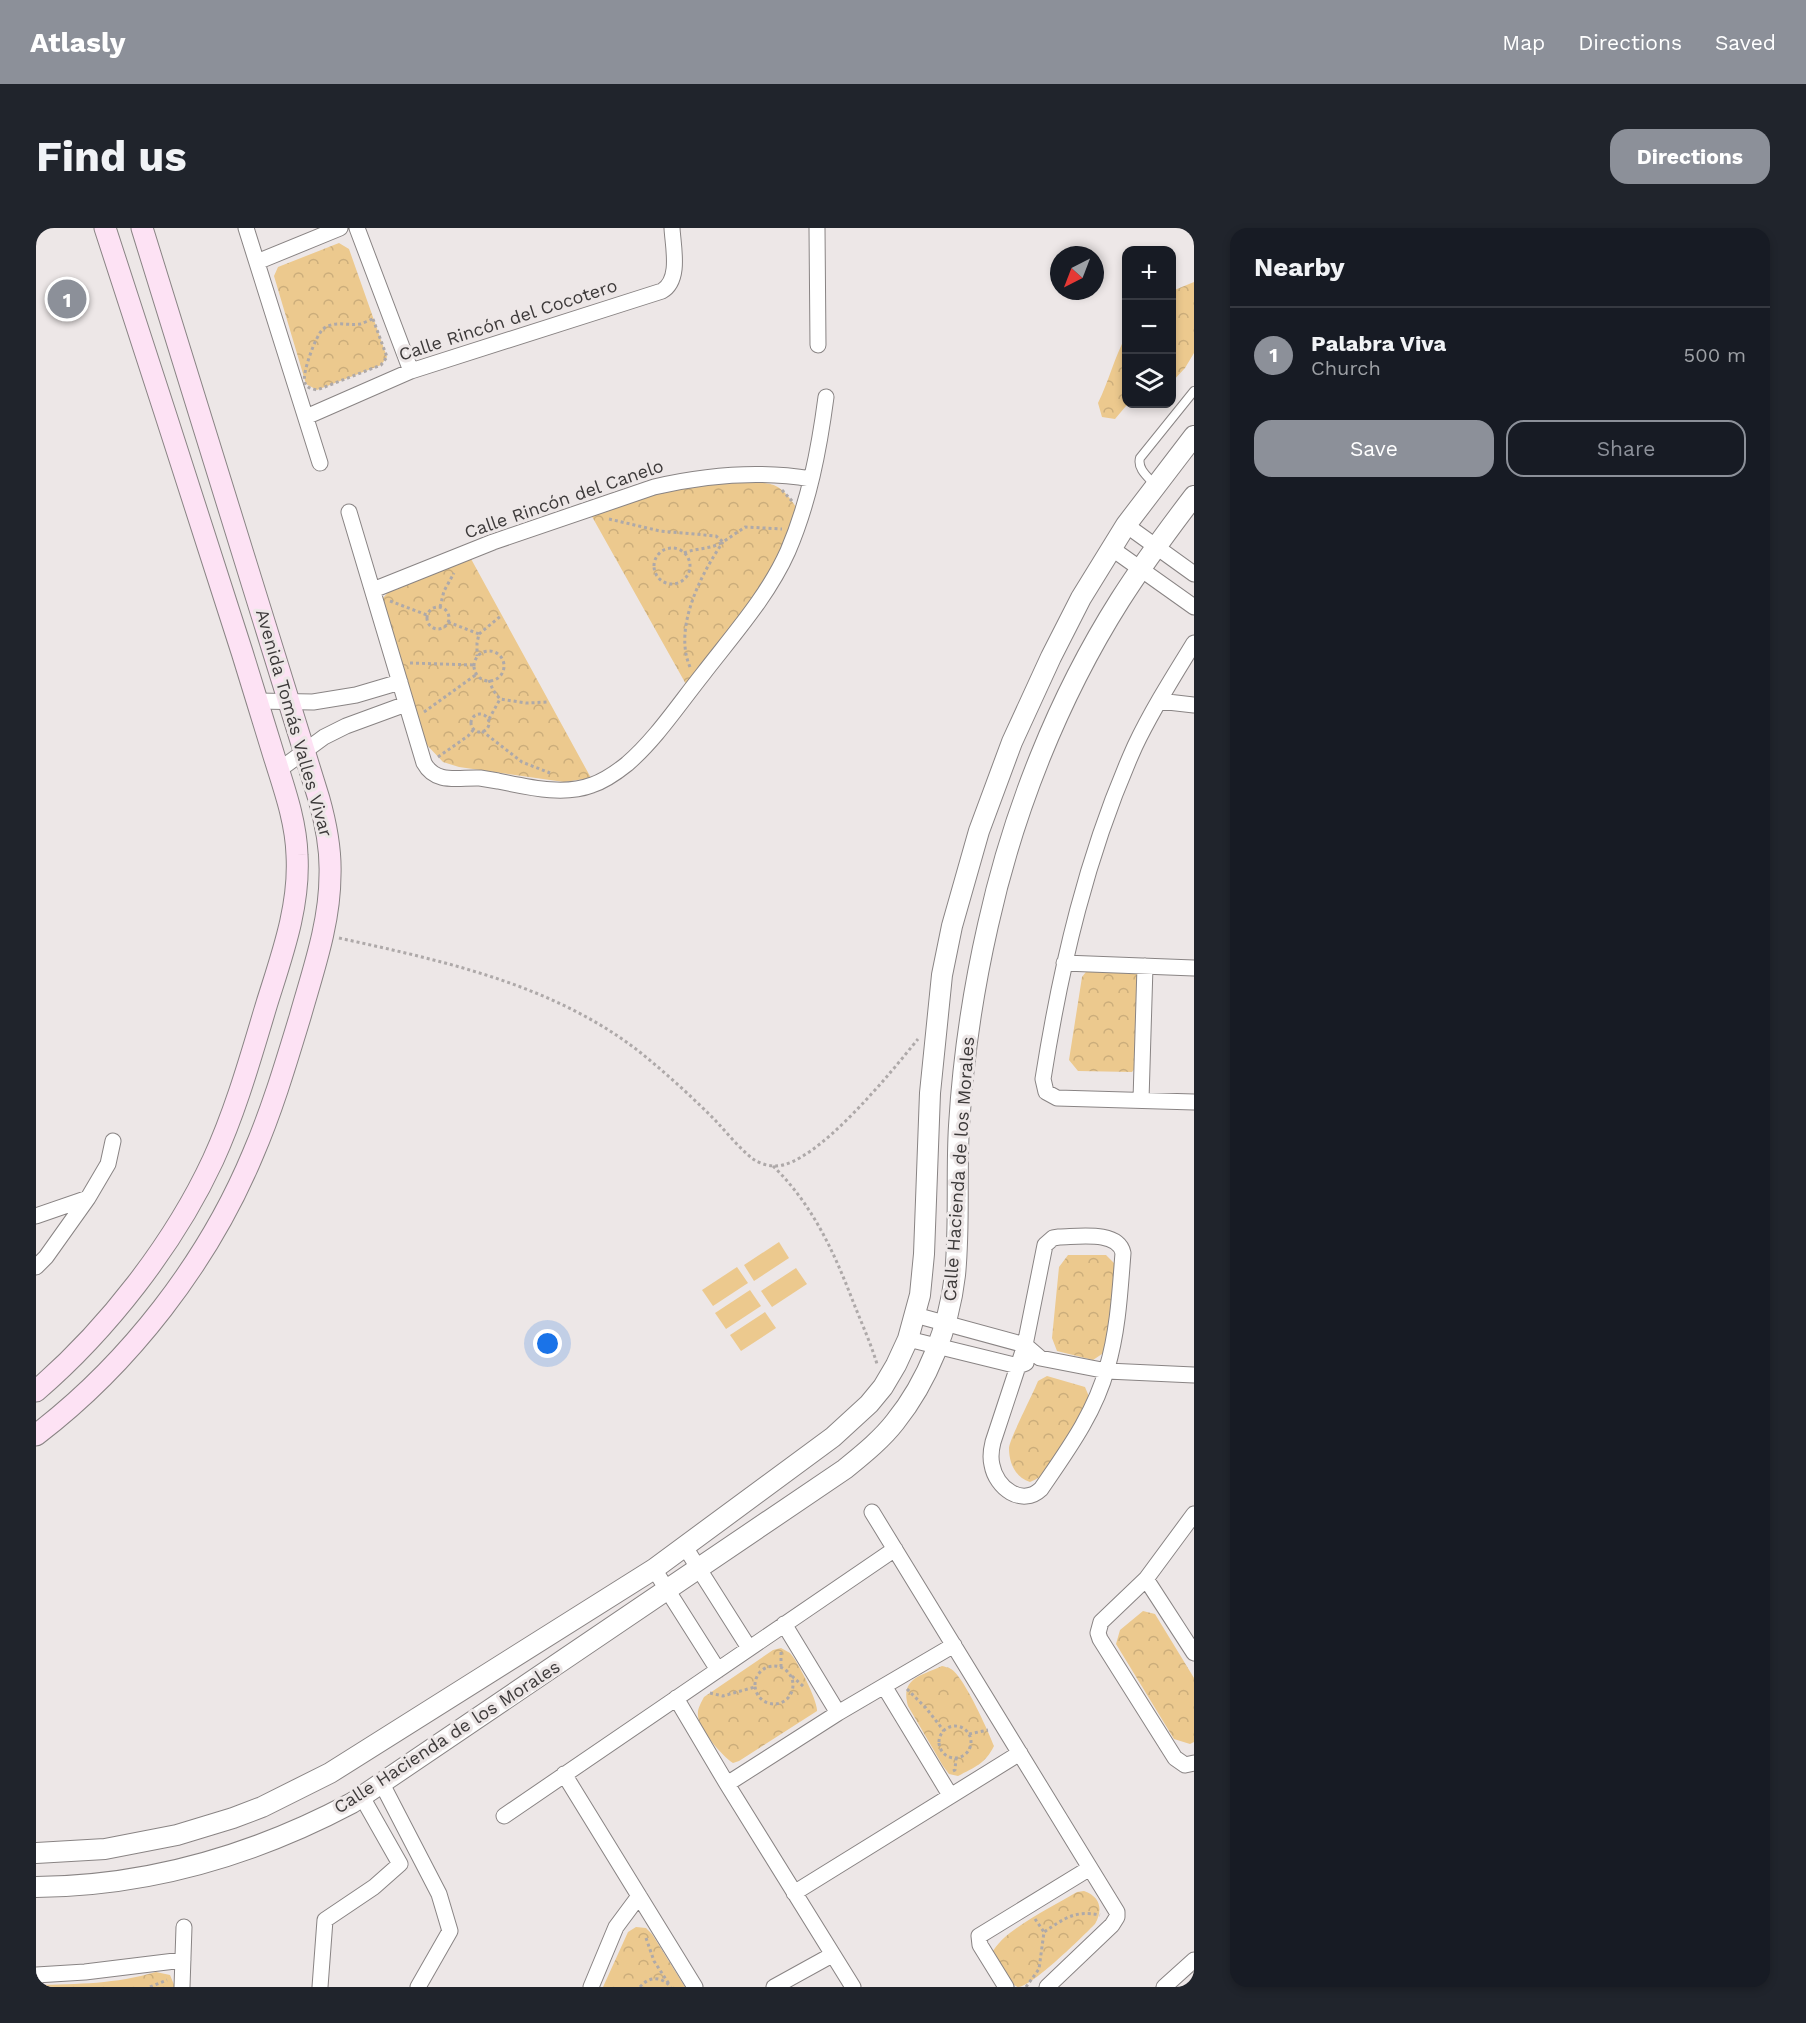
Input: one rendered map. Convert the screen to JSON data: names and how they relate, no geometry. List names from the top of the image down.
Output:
{
  "streets": {
    "main road": ["Avenida Tomás Valles Vivar"],
    "street": ["Calle Rincón del Cocotero", "Calle Rincón del Canelo", "Calle Hacienda de los Morales"]
  },
  "north": "bottom left",
  "page": {
    "header": "Atlasly",
    "nav": ["Map", "Directions", "Saved"],
    "buttons": [
      "Directions",
      ["Save", "Share"]
    ],
    "title": "Find us",
    "heading": "Nearby",
    "map_buttons": ["+", "−"],
    "pins": "1",
    "list": [
      {
        "mark": "1",
        "name": "Palabra Viva",
        "note": "Church",
        "value": "500 m"
      }
    ]
  }
}
